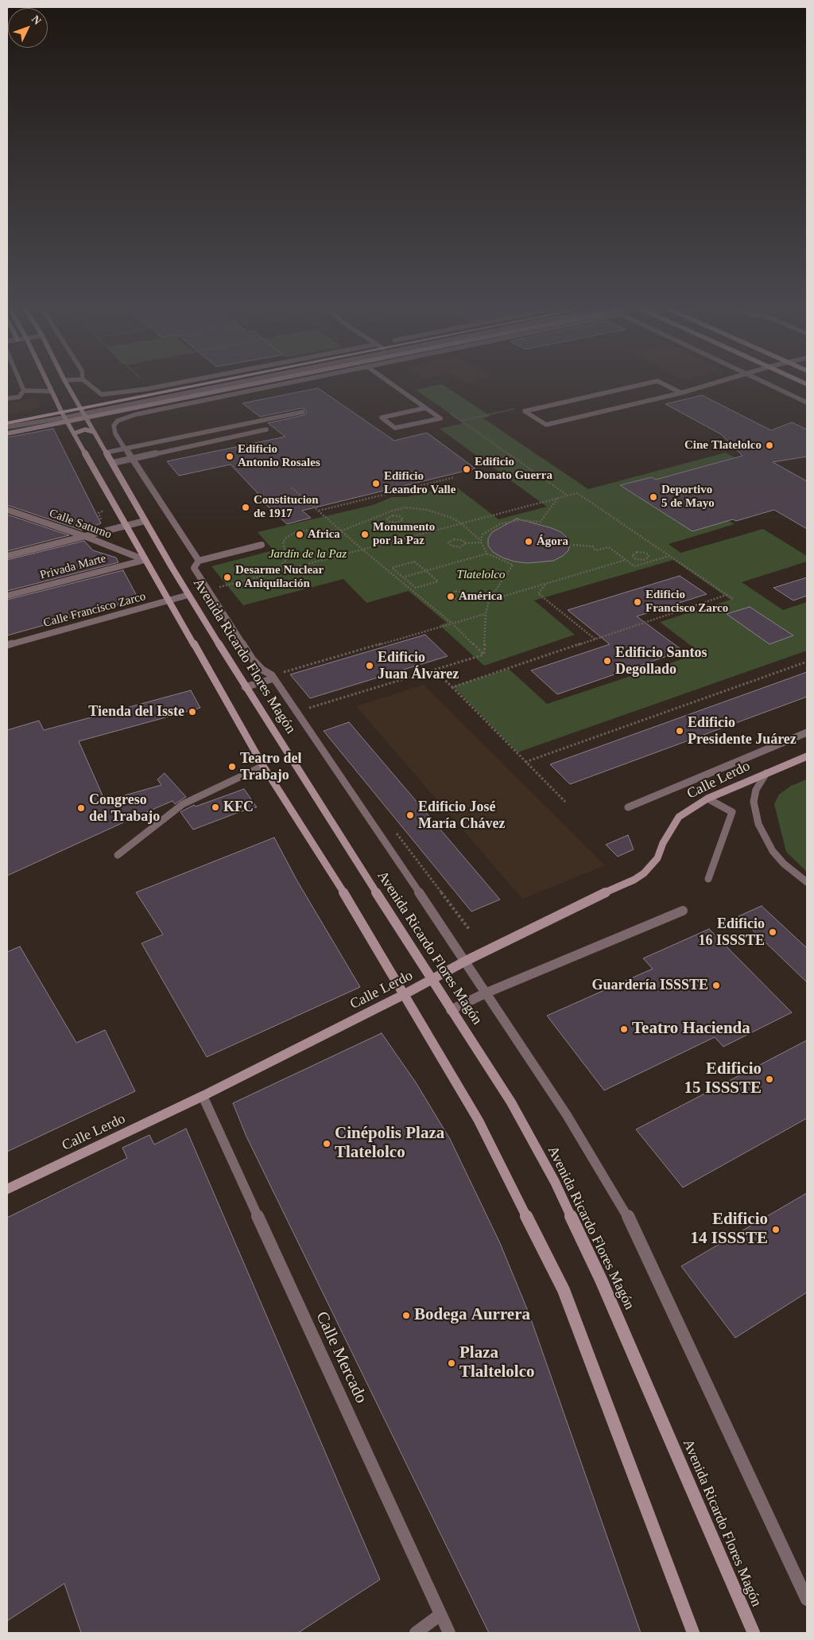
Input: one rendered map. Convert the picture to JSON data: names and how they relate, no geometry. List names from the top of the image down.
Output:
{
  "streets": {
    "main road": ["Avenida Ricardo Flores Magón", "Calle Lerdo"],
    "street": [
      "Calle Saturno",
      "Privada Marte",
      "Calle Francisco Zarco",
      "Calle Mercado"
    ]
  },
  "crossings": [
    ["Calle Saturno", "Privada Marte"],
    ["Calle Francisco Zarco", "Avenida Ricardo Flores Magón"],
    ["Avenida Ricardo Flores Magón", "Calle Lerdo"],
    ["Calle Lerdo", "Calle Mercado"]
  ],
  "parks": ["Jardín de la Paz", "Tlatelolco"],
  "places": [
    "Cine Tlatelolco",
    "Edificio Antonio Rosales",
    "Edificio Donato Guerra",
    "Edificio Leandro Valle",
    "Deportivo 5 de Mayo",
    "Constitucion de 1917",
    "Africa",
    "Monumento por la Paz",
    "Ágora",
    "Desarme Nuclear o Aniquilación",
    "América",
    "Edificio Francisco Zarco",
    "Edificio Santos Degollado",
    "Edificio Juan Álvarez",
    "Tienda del Isste",
    "Edificio Presidente Juárez",
    "Teatro del Trabajo",
    "KFC",
    "Congreso del Trabajo",
    "Edificio José María Chávez",
    "Edificio 16 ISSSTE",
    "Guardería ISSSTE",
    "Teatro Hacienda",
    "Edificio 15 ISSSTE",
    "Cinépolis Plaza Tlatelolco",
    "Edificio 14 ISSSTE",
    "Bodega Aurrera",
    "Plaza Tlaltelolco"
  ],
  "north": "top right"
}
